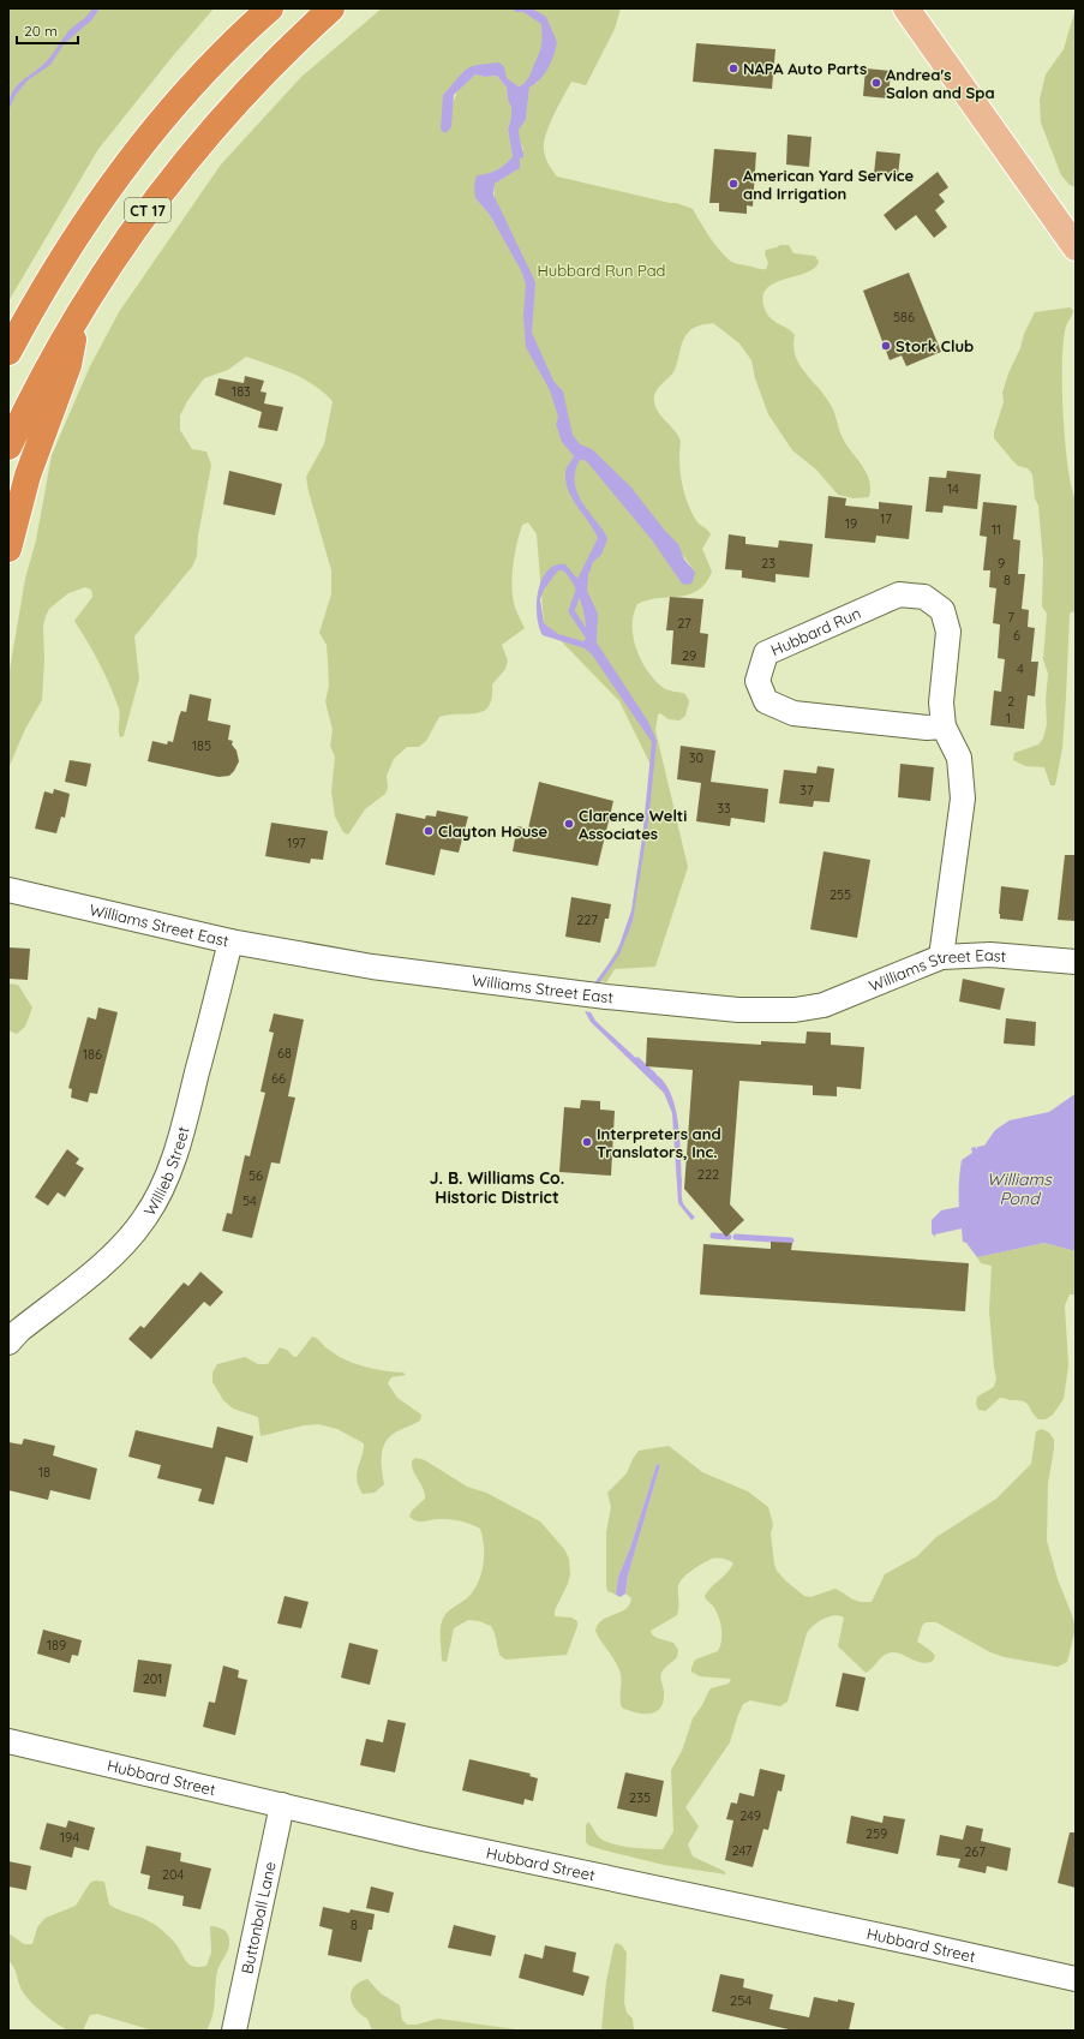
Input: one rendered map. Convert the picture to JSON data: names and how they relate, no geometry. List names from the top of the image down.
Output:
{
  "streets": {
    "highway": ["CT 17"],
    "street": [
      "Hubbard Run",
      "Williams Street East",
      "Willieb Street",
      "Hubbard Street",
      "Buttonball Lane"
    ]
  },
  "crossings": [
    ["Hubbard Run", "Williams Street East"],
    ["Williams Street East", "Willieb Street"],
    ["Hubbard Street", "Buttonball Lane"]
  ],
  "districts": ["J. B. Williams Co. Historic District"],
  "water": ["Williams Pond"],
  "parks": ["Hubbard Run Pad"],
  "places": [
    "NAPA Auto Parts",
    "Andrea's Salon and Spa",
    "American Yard Service and Irrigation",
    "Stork Club",
    "Clarence Welti Associates",
    "Clayton House",
    "Interpreters and Translators, Inc."
  ],
  "house_numbers": [
    "586",
    "183",
    "14",
    "17",
    "19",
    "11",
    "23",
    "9",
    "8",
    "7",
    "27",
    "6",
    "29",
    "4",
    "2",
    "1",
    "185",
    "30",
    "37",
    "33",
    "197",
    "255",
    "227",
    "68",
    "186",
    "66",
    "222",
    "56",
    "54",
    "18",
    "189",
    "201",
    "235",
    "249",
    "259",
    "194",
    "247",
    "267",
    "204",
    "8",
    "254"
  ],
  "scale_bar": "20 m"
}
